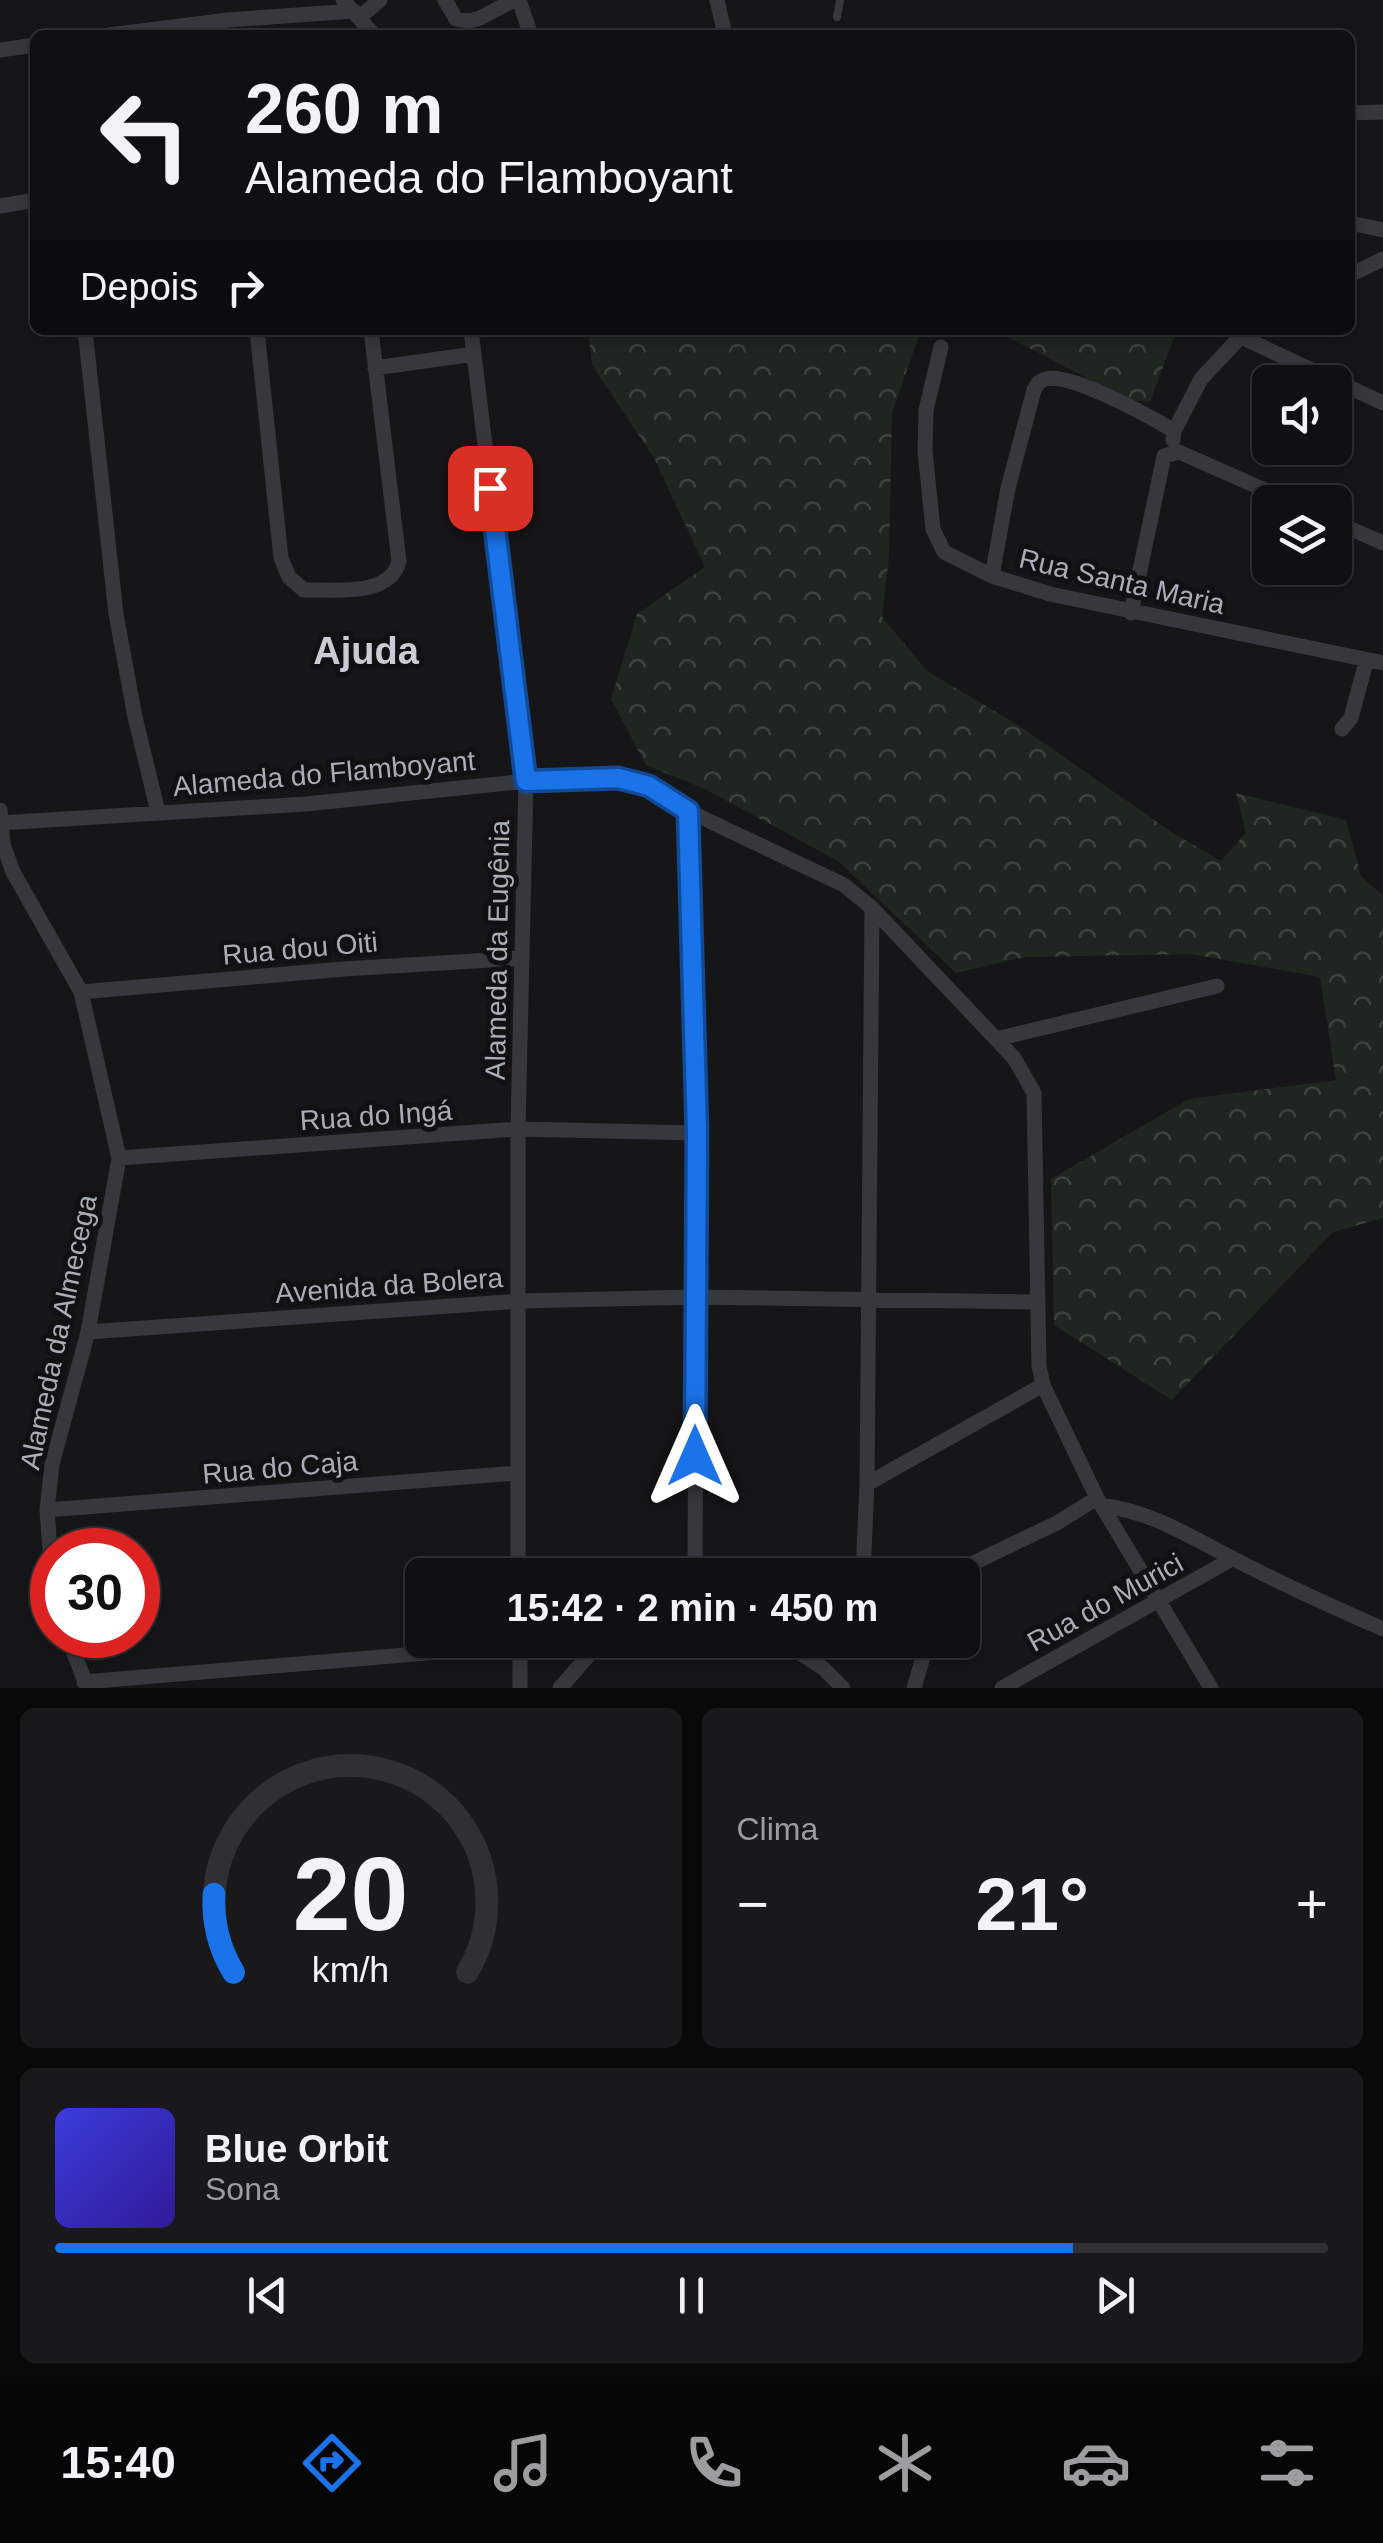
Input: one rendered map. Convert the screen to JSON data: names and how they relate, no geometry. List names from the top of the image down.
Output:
{
  "streets": {
    "street": [
      "Rua Santa Maria",
      "Alameda do Flamboyant",
      "Rua dou Oiti",
      "Alameda da Eugênia",
      "Rua do Ingá",
      "Avenida da Bolera",
      "Alameda da Almecega",
      "Rua do Caja",
      "Rua do Murici"
    ]
  },
  "crossings": [
    ["Alameda do Flamboyant", "Alameda da Eugênia"],
    ["Alameda do Flamboyant", "Avenida da Bolera"],
    ["Alameda do Flamboyant", "Alameda da Almecega"],
    ["Alameda do Flamboyant", "Rua do Murici"],
    ["Rua dou Oiti", "Alameda da Eugênia"],
    ["Rua dou Oiti", "Alameda da Almecega"],
    ["Alameda da Eugênia", "Rua do Ingá"],
    ["Alameda da Eugênia", "Avenida da Bolera"],
    ["Alameda da Eugênia", "Rua do Caja"],
    ["Rua do Ingá", "Alameda da Almecega"],
    ["Avenida da Bolera", "Alameda da Almecega"],
    ["Alameda da Almecega", "Rua do Caja"]
  ],
  "districts": ["Ajuda"],
  "page": {
    "turn": ["260 m", "Alameda do Flamboyant"],
    "then": "Depois",
    "limit": "30",
    "trip": "15:42 · 2 min · 450 m",
    "tile": "Clima",
    "heat": ["−", "21°", "+"],
    "song": ["Blue Orbit", "Sona"],
    "tabs": "15:40",
    "gauge": ["20", "km/h"]
  }
}
